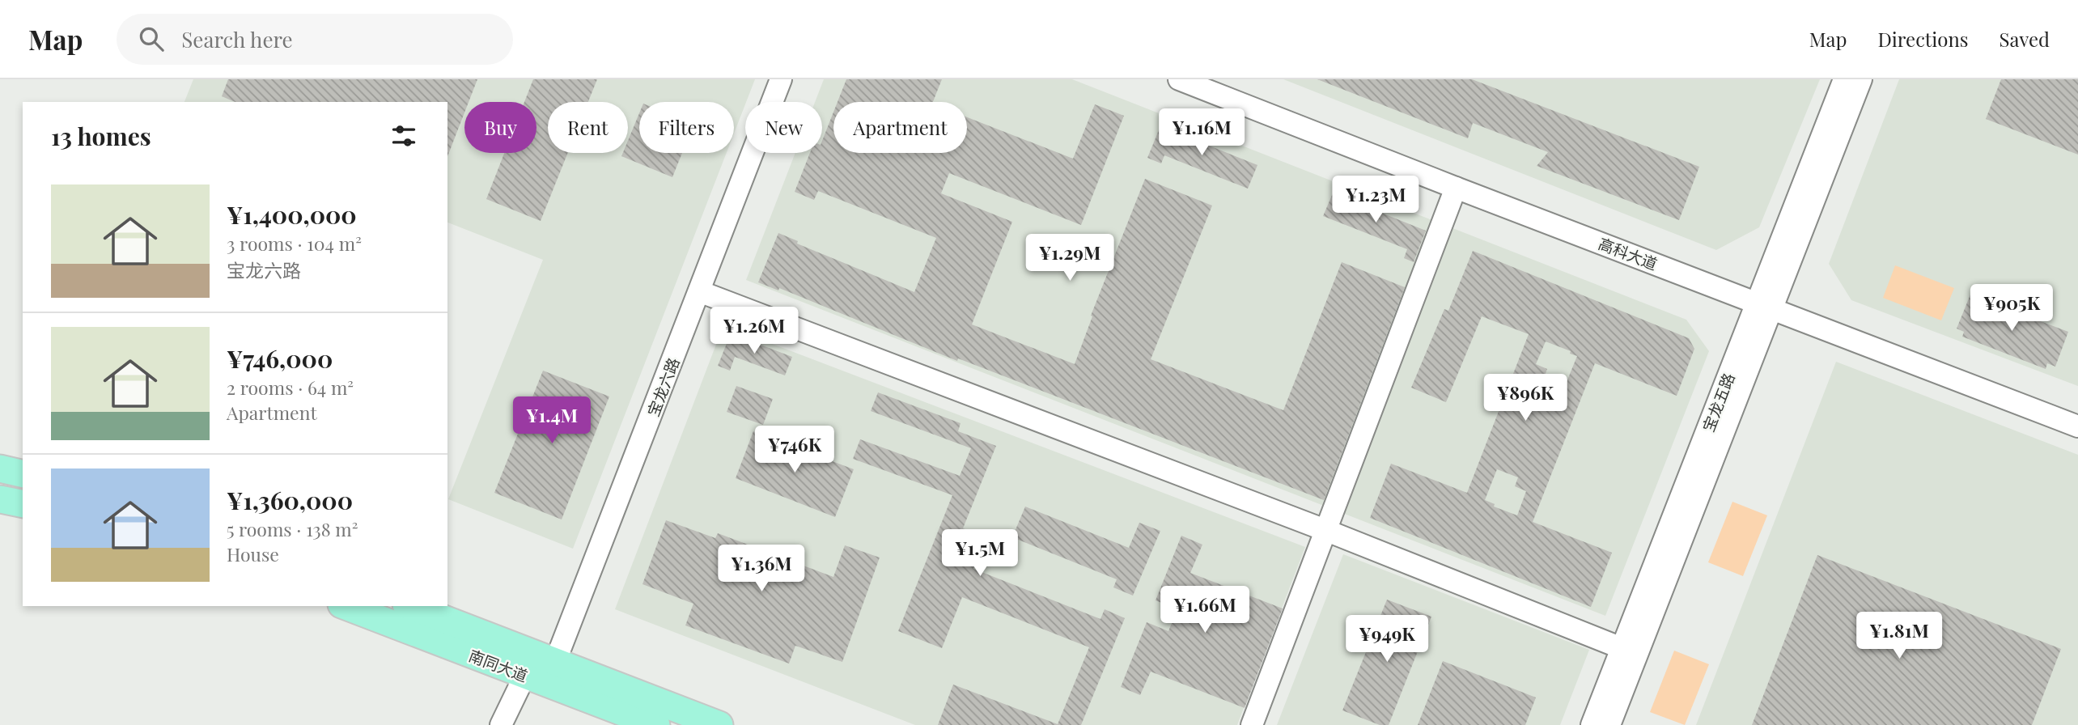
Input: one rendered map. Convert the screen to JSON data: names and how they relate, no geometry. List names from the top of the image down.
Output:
{
  "streets": {
    "main road": ["南同大道"],
    "street": ["高科大道", "宝龙六路", "宝龙五路"]
  },
  "crossings": [
    ["高科大道", "宝龙五路"],
    ["宝龙六路", "南同大道"]
  ],
  "page": {
    "header": "Map",
    "search": "Search here",
    "nav": ["Map", "Directions", "Saved"],
    "chip": [
      "Buy",
      "Rent",
      "Filters",
      "New",
      "Apartment"
    ],
    "heading": "13 homes",
    "price": [
      "¥1.16M",
      "¥1.23M",
      "¥1.29M",
      "¥905K",
      "¥1.26M",
      "¥896K",
      "¥1.4M",
      "¥746K",
      "¥1.5M",
      "¥1.36M",
      "¥1.66M",
      "¥1.81M",
      "¥949K"
    ],
    "list": [
      {
        "name": "¥1,400,000",
        "note": "3 rooms · 104 m² · 宝龙六路"
      },
      {
        "name": "¥746,000",
        "note": "2 rooms · 64 m² · Apartment"
      },
      {
        "name": "¥1,360,000",
        "note": "5 rooms · 138 m² · House"
      }
    ]
  }
}
